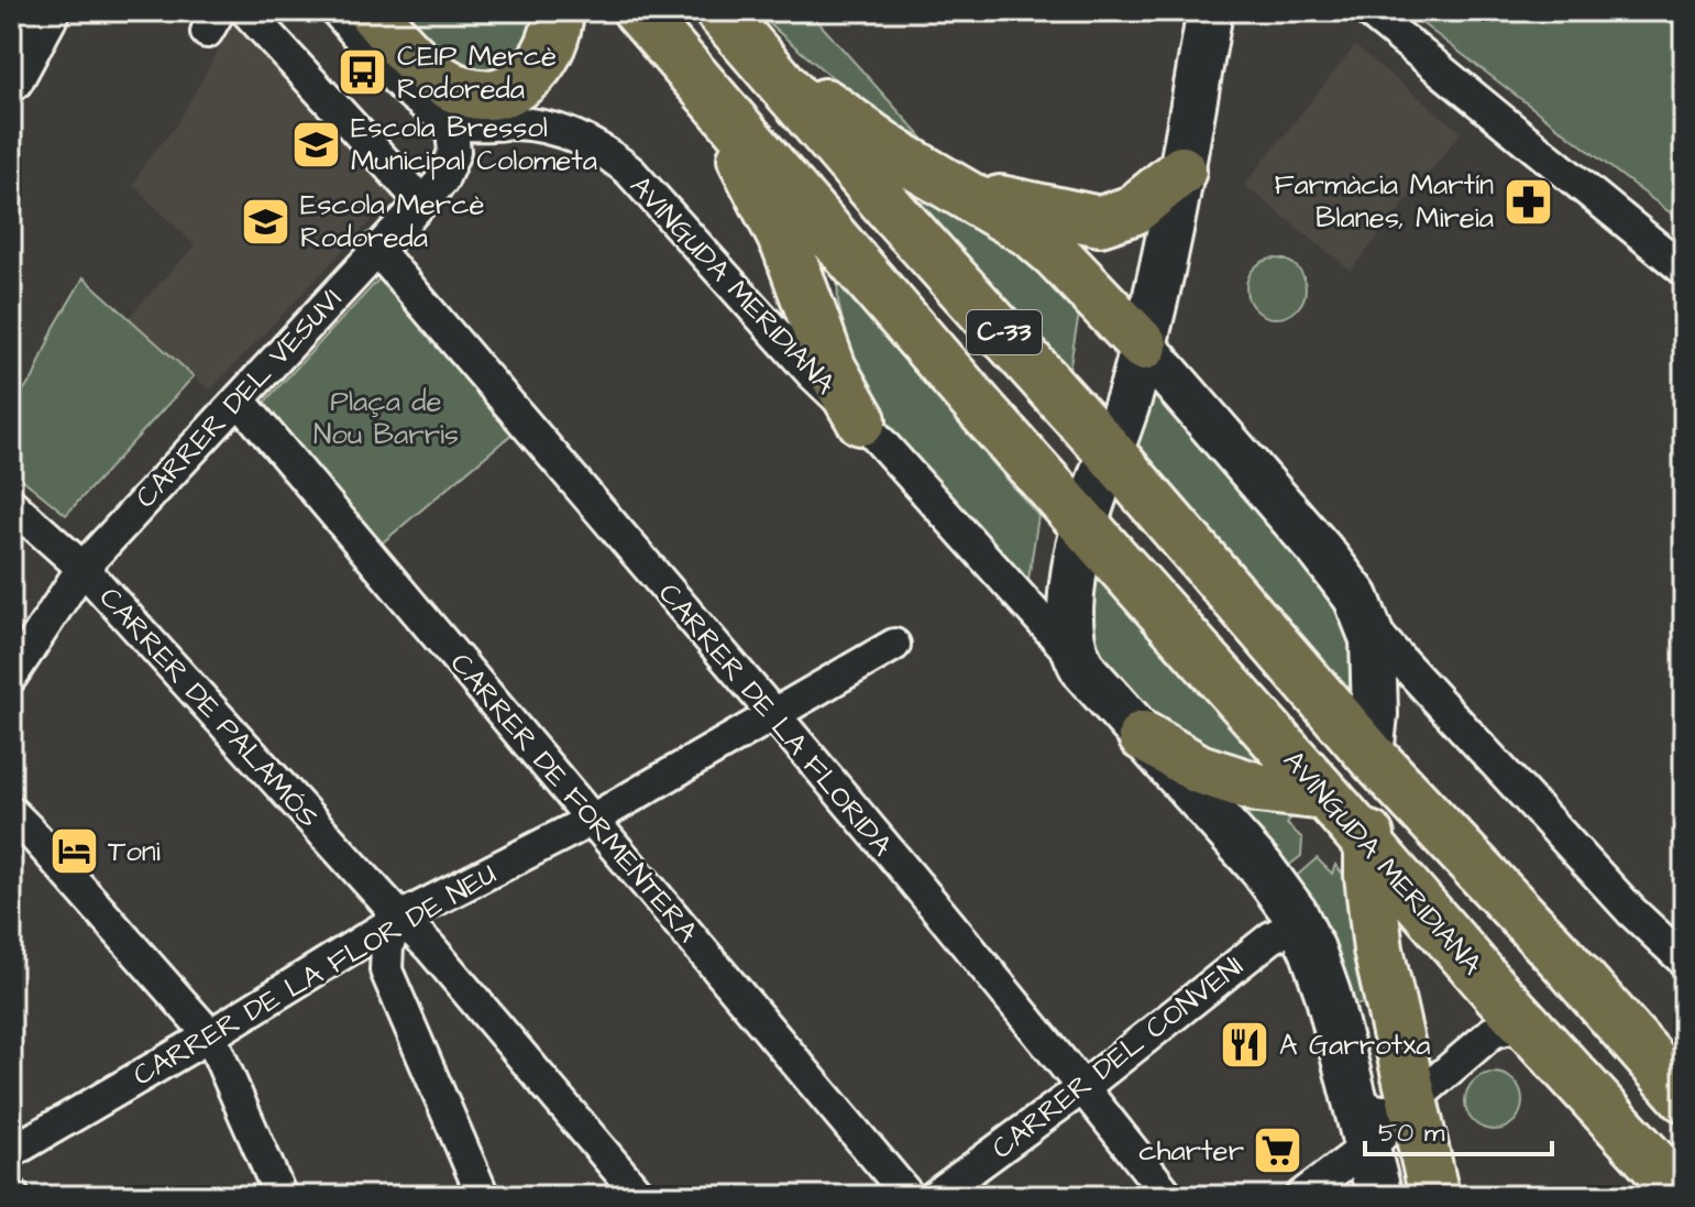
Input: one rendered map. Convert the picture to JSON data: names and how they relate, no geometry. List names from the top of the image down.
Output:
{
  "streets": {
    "main road": ["AVINGUDA MERIDIANA", "C-33"],
    "street": [
      "CARRER DEL VESUVI",
      "CARRER DE PALAMÓS",
      "CARRER DE LA FLORIDA",
      "CARRER DE FORMENTERA",
      "CARRER DE LA FLOR DE NEU",
      "CARRER DEL CONVENI"
    ]
  },
  "crossings": [
    ["AVINGUDA MERIDIANA", "CARRER DEL VESUVI"],
    ["CARRER DEL VESUVI", "CARRER DE PALAMÓS"],
    ["CARRER DEL VESUVI", "CARRER DE LA FLORIDA"],
    ["CARRER DEL VESUVI", "CARRER DE FORMENTERA"],
    ["CARRER DE PALAMÓS", "CARRER DE LA FLOR DE NEU"],
    ["CARRER DE LA FLORIDA", "CARRER DE LA FLOR DE NEU"],
    ["CARRER DE LA FLORIDA", "CARRER DEL CONVENI"],
    ["CARRER DE FORMENTERA", "CARRER DE LA FLOR DE NEU"]
  ],
  "parks": ["Plaça de Nou Barris"],
  "places": {
    "bus stop": ["CEIP Mercè Rodoreda"],
    "school or university": ["Escola Bressol Municipal Colometa", "Escola Mercè Rodoreda"],
    "pharmacy": ["Farmàcia Martín Blanes, Mireia"],
    "hotel": ["Toni"],
    "restaurant": ["A Garrotxa"],
    "supermarket": ["charter"]
  },
  "scale_bar": "50 m"
}
